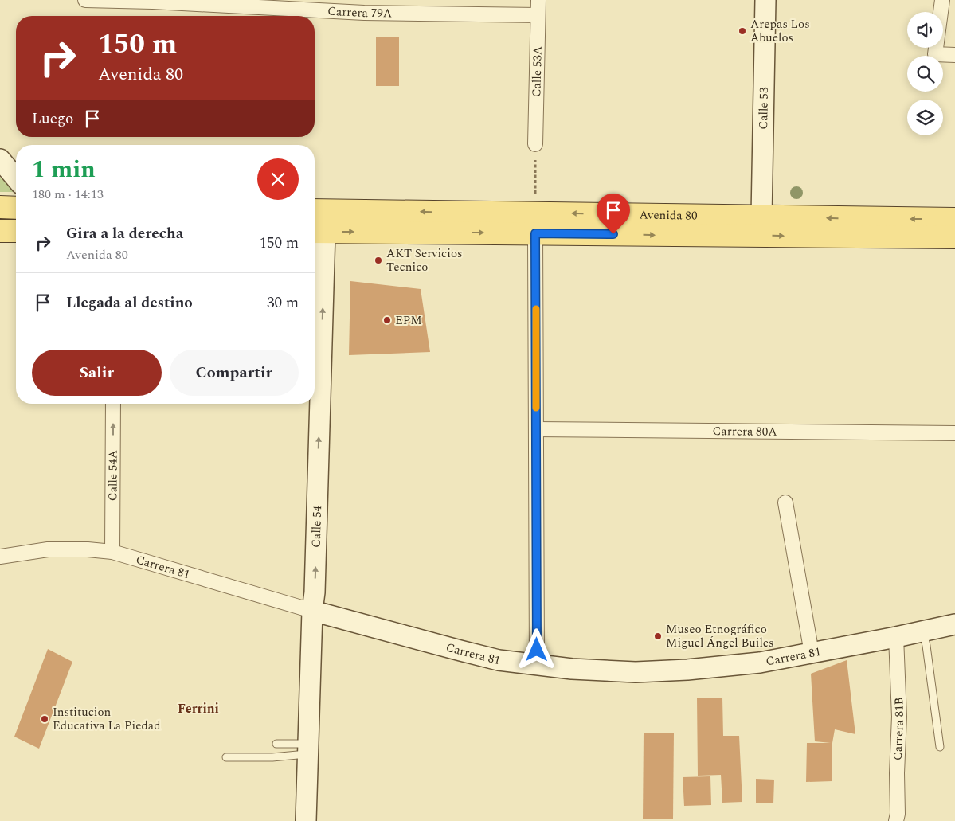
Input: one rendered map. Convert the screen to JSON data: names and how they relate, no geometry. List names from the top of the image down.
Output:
{
  "streets": {
    "main road": ["Avenida 80"],
    "street": [
      "Carrera 79A",
      "Calle 53A",
      "Calle 53",
      "Carrera 80A",
      "Calle 54A",
      "Calle 54",
      "Carrera 81",
      "Carrera 81B"
    ]
  },
  "crossings": [
    ["Carrera 79A", "Calle 53A"],
    ["Calle 53", "Avenida 80"],
    ["Avenida 80", "Calle 54"],
    ["Calle 54A", "Carrera 81"],
    ["Calle 54", "Carrera 81"],
    ["Carrera 81", "Carrera 81B"]
  ],
  "one_way": ["Calle 54A", "Calle 54"],
  "districts": ["Ferrini"],
  "places": [
    "Arepas Los Abuelos",
    "AKT Servicios Tecnico",
    "EPM",
    "Museo Etnográfico Miguel Ángel Builes",
    "Institucion Educativa La Piedad"
  ],
  "page": {
    "turn": ["150 m", "Avenida 80"],
    "then": "Luego",
    "heading": ["1 min", "180 m · 14:13"],
    "list": [
      {
        "name": "Gira a la derecha",
        "note": "Avenida 80",
        "value": "150 m"
      },
      {
        "name": "Llegada al destino",
        "value": "30 m"
      }
    ],
    "buttons": ["Salir", "Compartir"]
  }
}
